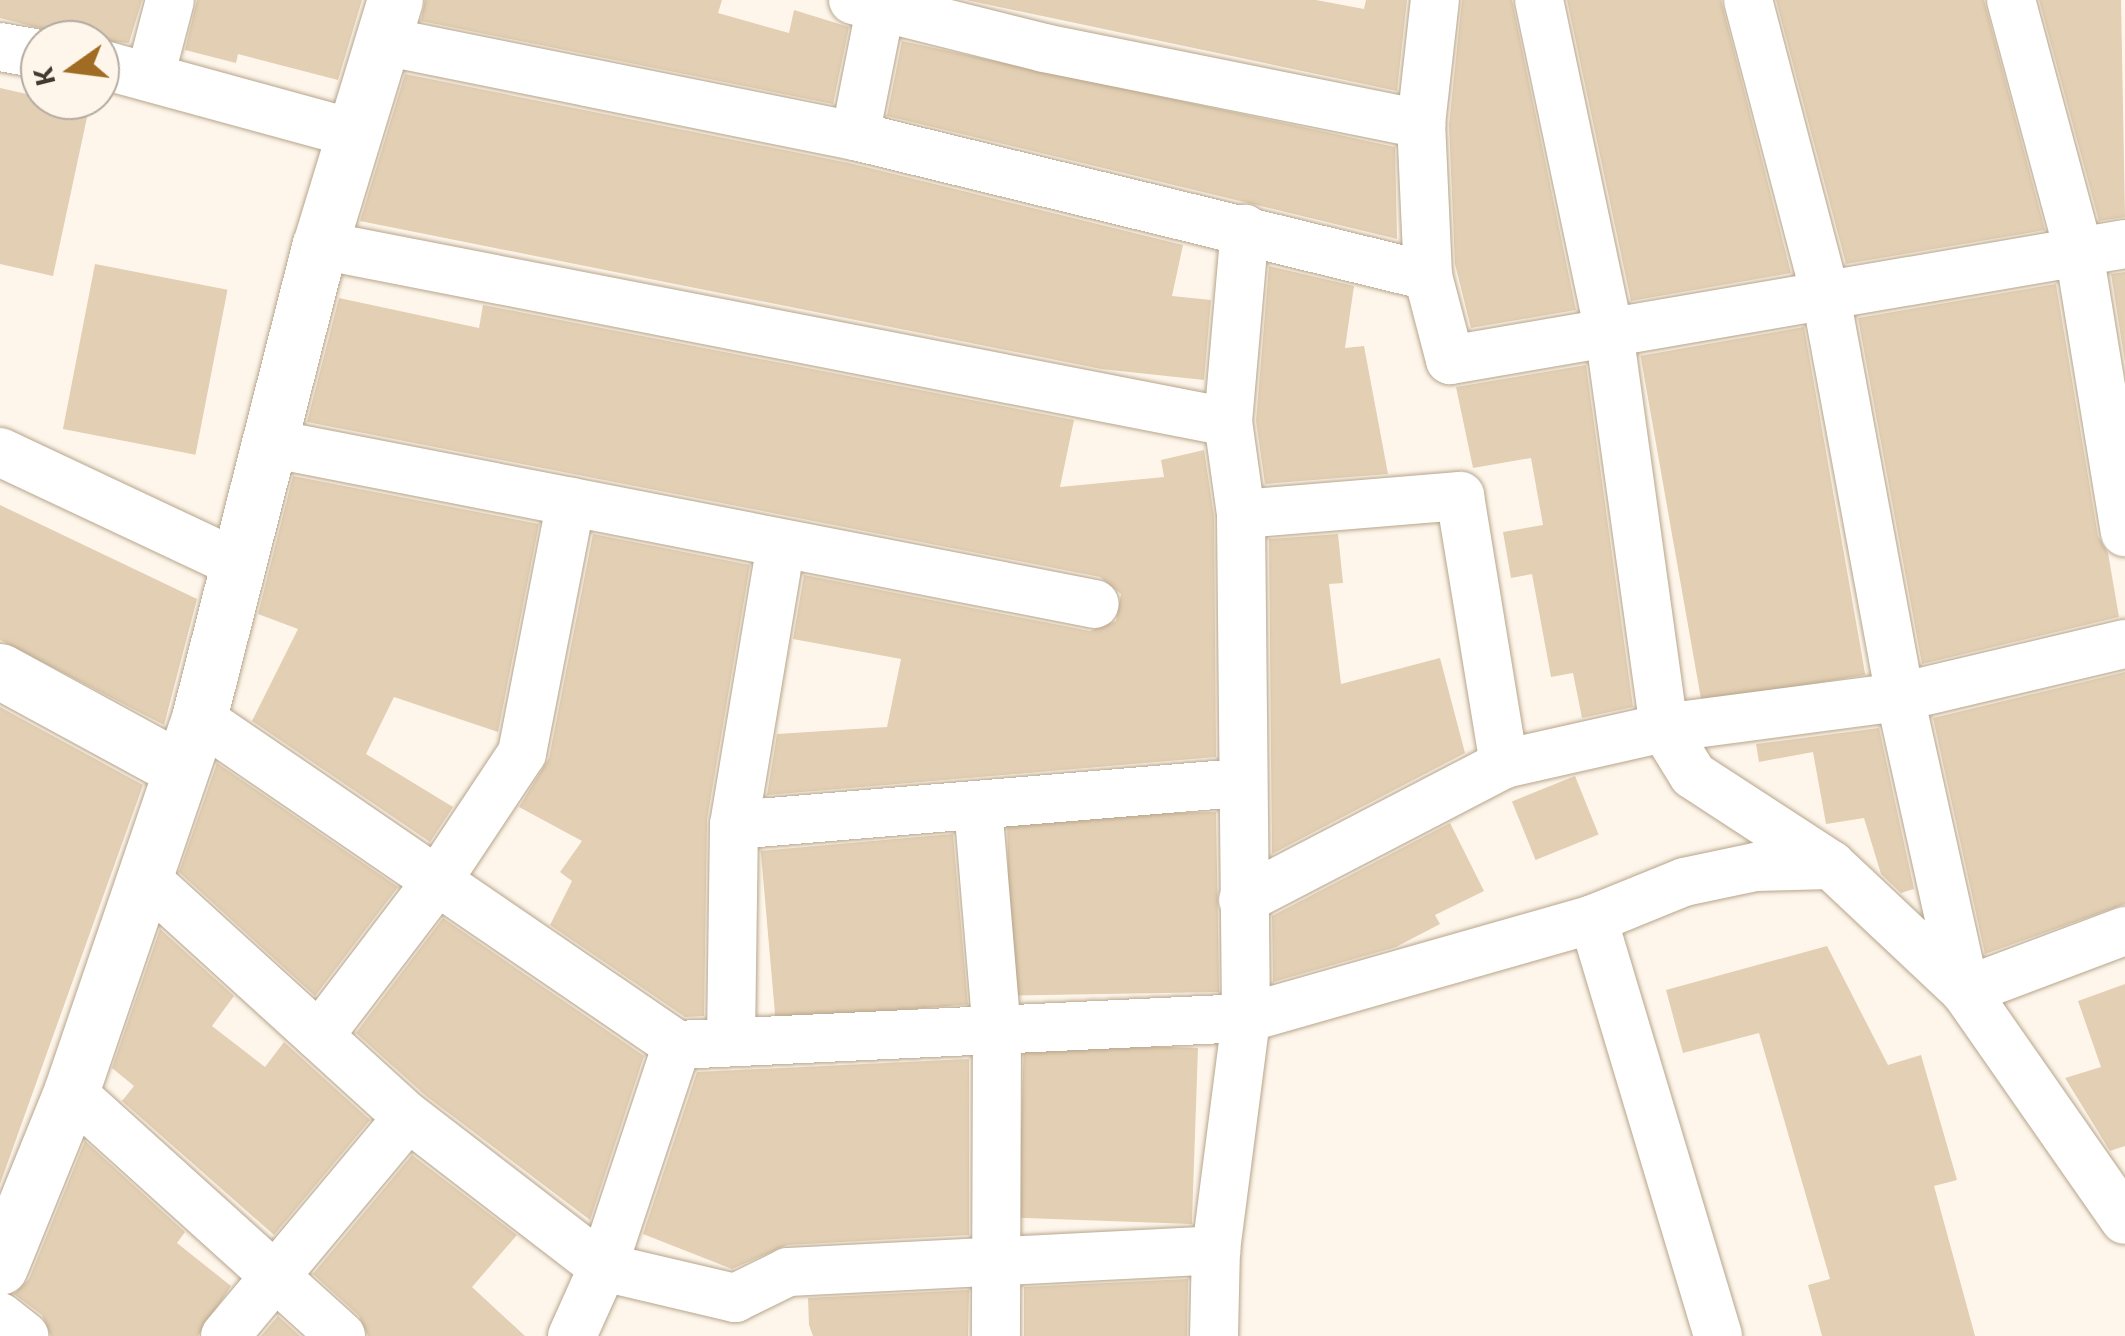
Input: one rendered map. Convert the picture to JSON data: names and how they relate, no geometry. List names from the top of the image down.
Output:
{
  "north": "left"
}
